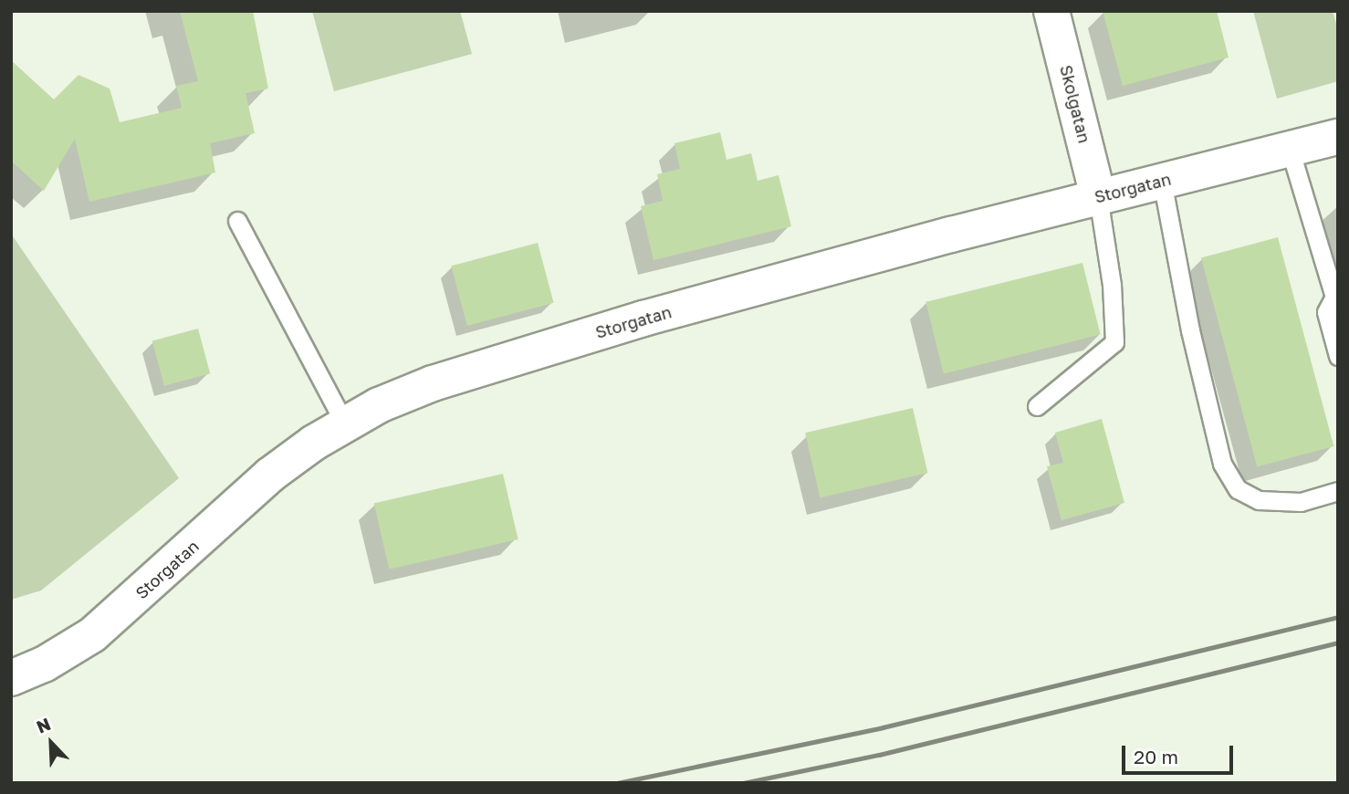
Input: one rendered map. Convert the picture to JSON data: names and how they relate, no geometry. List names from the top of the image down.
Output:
{
  "streets": {
    "street": ["Skolgatan", "Storgatan"]
  },
  "crossings": [
    ["Skolgatan", "Storgatan"]
  ],
  "scale_bar": "20 m",
  "north": "top left"
}
